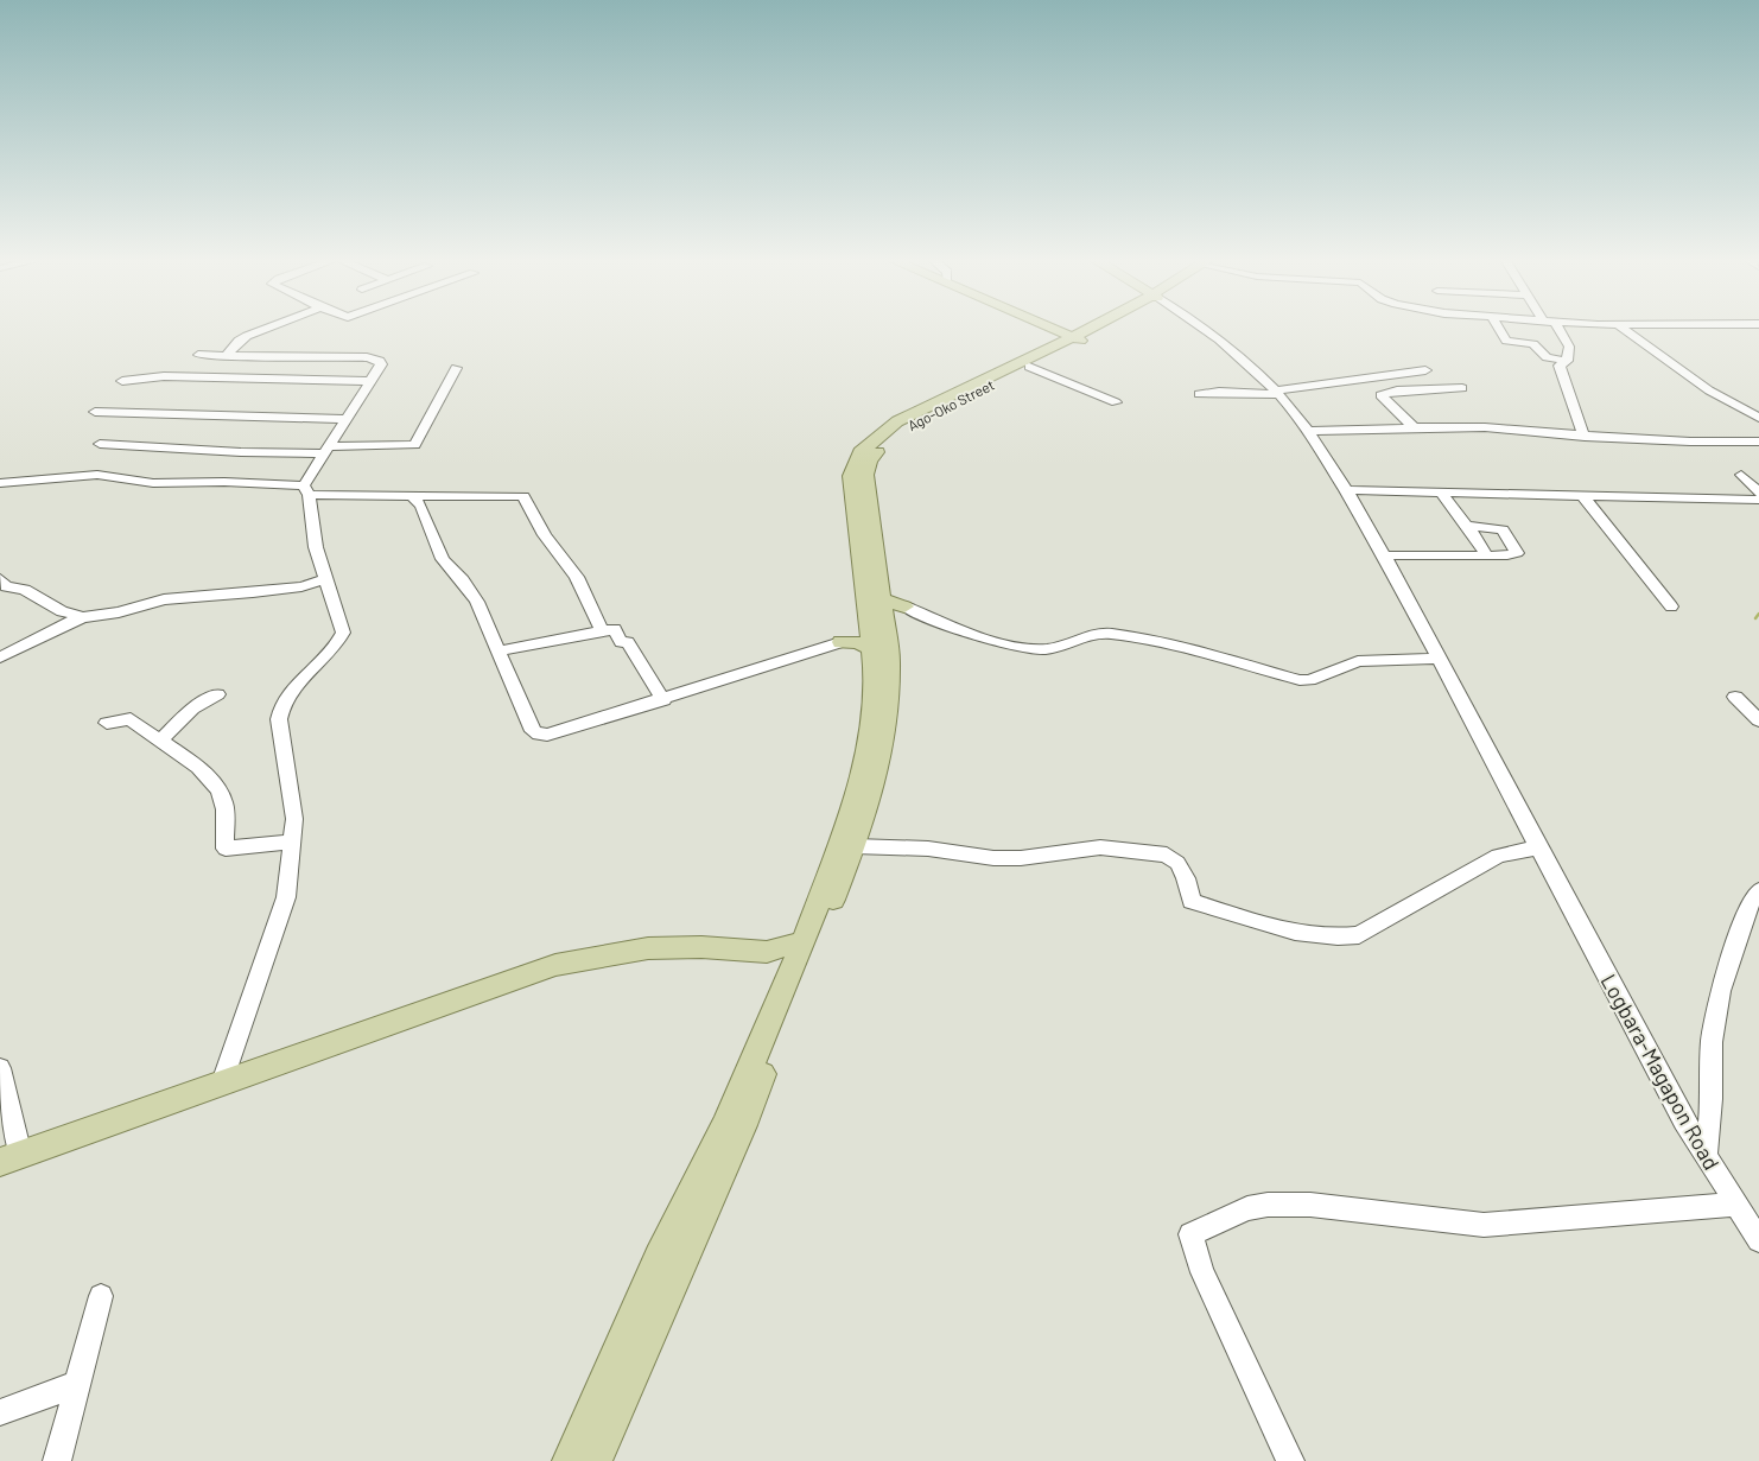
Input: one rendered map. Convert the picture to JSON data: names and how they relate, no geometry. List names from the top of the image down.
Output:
{
  "streets": {
    "main road": ["Ago-Oko Street"],
    "street": ["Logbara-Magapon Road"]
  }
}
